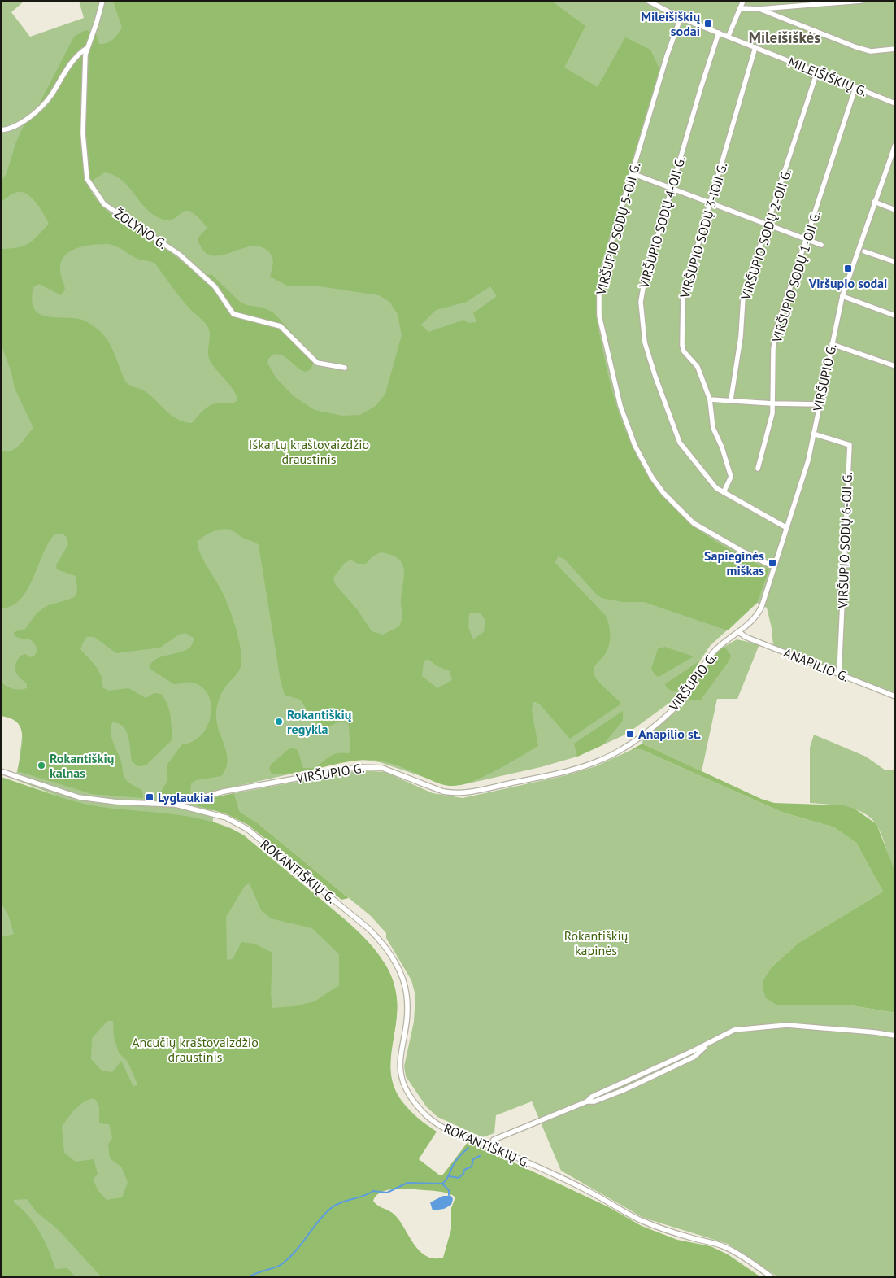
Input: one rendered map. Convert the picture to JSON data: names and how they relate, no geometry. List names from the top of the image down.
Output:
{
  "streets": {
    "street": [
      "MILEIŠIŠKIŲ G.",
      "VIRŠUPIO SODŲ 4-OJI G.",
      "ŽOLYNO G.",
      "VIRŠUPIO SODŲ 5-OJI G.",
      "VIRŠUPIO SODŲ 3-IOJI G.",
      "VIRŠUPIO SODŲ 2-OJI G.",
      "VIRŠUPIO SODŲ 1-OJI G.",
      "VIRŠUPIO G.",
      "VIRŠUPIO SODŲ 6-OJI G.",
      "ANAPILIO G.",
      "ROKANTIŠKIŲ G."
    ]
  },
  "crossings": [
    ["MILEIŠIŠKIŲ G.", "VIRŠUPIO SODŲ 4-OJI G."],
    ["MILEIŠIŠKIŲ G.", "VIRŠUPIO SODŲ 5-OJI G."],
    ["MILEIŠIŠKIŲ G.", "VIRŠUPIO SODŲ 3-IOJI G."],
    ["MILEIŠIŠKIŲ G.", "VIRŠUPIO SODŲ 2-OJI G."],
    ["MILEIŠIŠKIŲ G.", "VIRŠUPIO SODŲ 1-OJI G."],
    ["VIRŠUPIO SODŲ 4-OJI G.", "VIRŠUPIO SODŲ 3-IOJI G."],
    ["VIRŠUPIO SODŲ 4-OJI G.", "VIRŠUPIO G."],
    ["VIRŠUPIO SODŲ 5-OJI G.", "VIRŠUPIO G."],
    ["VIRŠUPIO G.", "VIRŠUPIO SODŲ 6-OJI G."],
    ["VIRŠUPIO G.", "ANAPILIO G."],
    ["VIRŠUPIO G.", "ROKANTIŠKIŲ G."],
    ["VIRŠUPIO SODŲ 6-OJI G.", "ANAPILIO G."]
  ],
  "districts": ["Mileišiškės"],
  "parks": ["Iškartų kraštovaizdžio draustinis", "Rokantiškių kapinės", "Ancučių kraštovaizdžio draustinis"],
  "places": {
    "transit": [
      "Mileišiškių sodai",
      "Viršupio sodai",
      "Sapieginės miškas",
      "Anapilio st.",
      "Lyglaukiai"
    ],
    "other": ["Rokantiškių regykla", "Rokantiškių kalnas"]
  }
}
